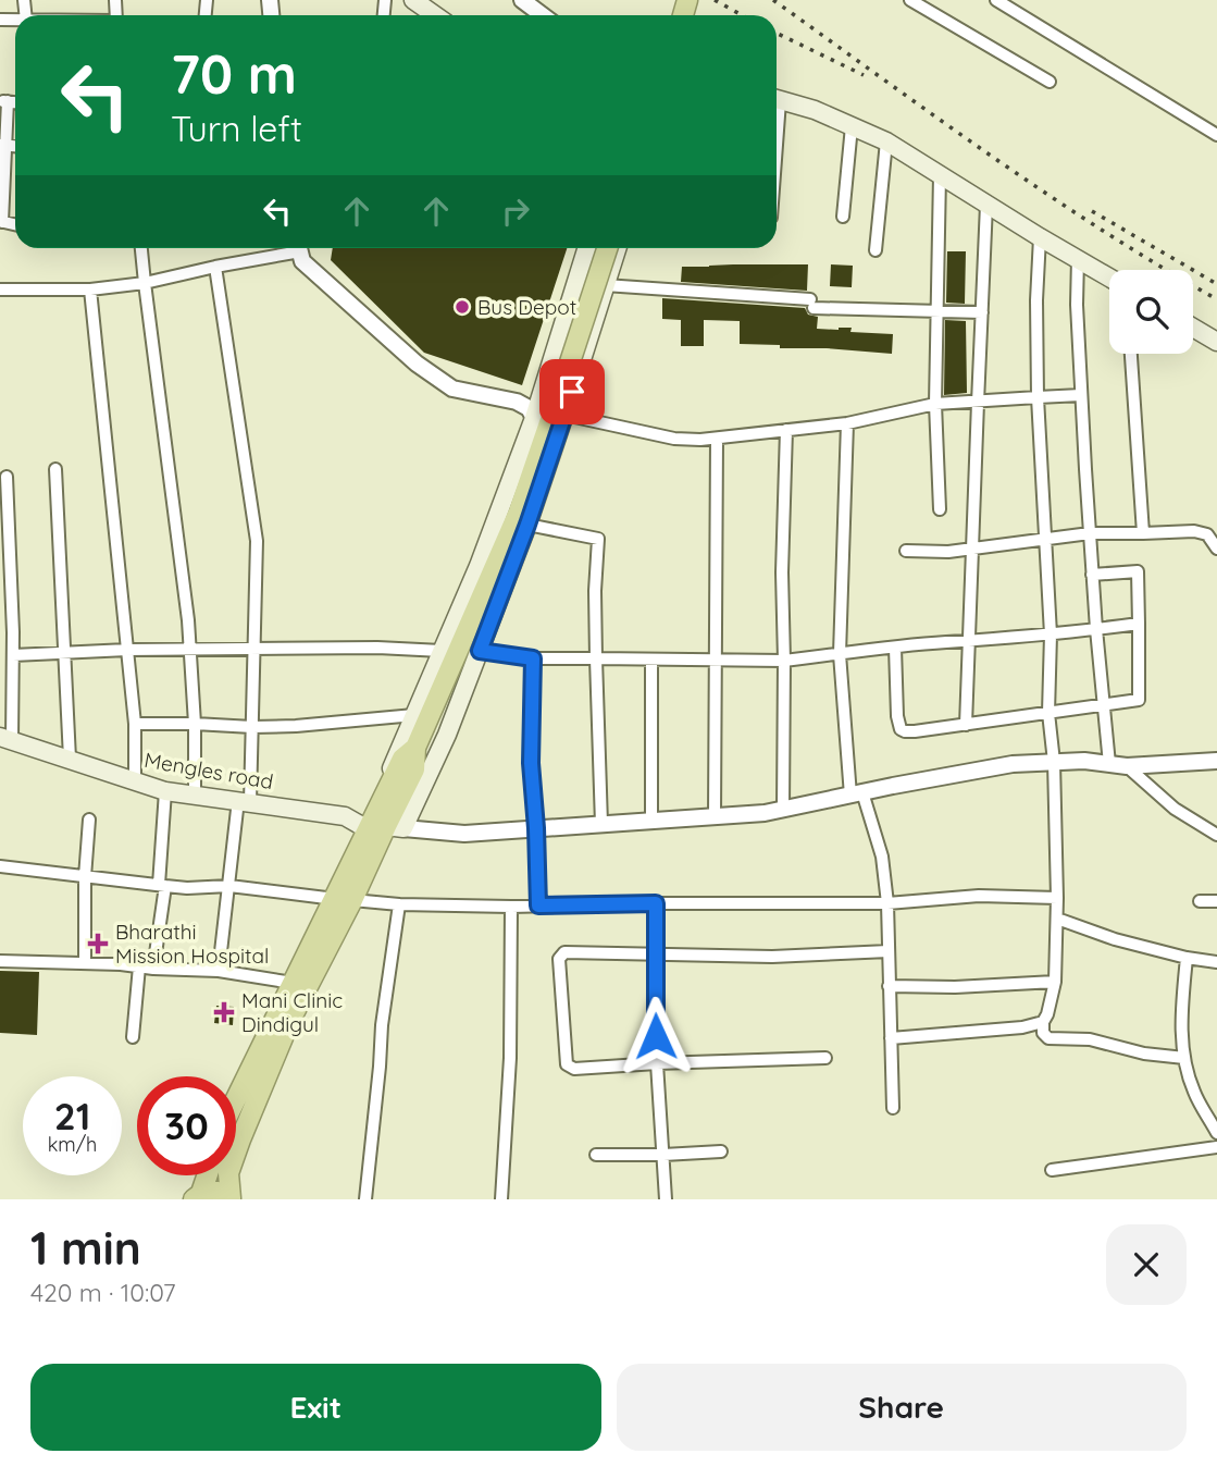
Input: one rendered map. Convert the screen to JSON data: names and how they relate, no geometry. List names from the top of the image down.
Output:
{
  "streets": {
    "main road": ["Mengles road"]
  },
  "places": {
    "other": ["Bus Depot"],
    "health": ["Bharathi Mission Hospital", "Mani Clinic Dindigul"]
  },
  "page": {
    "turn": ["70 m", "Turn left"],
    "speed": "21 km/h",
    "limit": "30",
    "heading": ["1 min", "420 m · 10:07"],
    "buttons": ["Exit", "Share"]
  }
}
